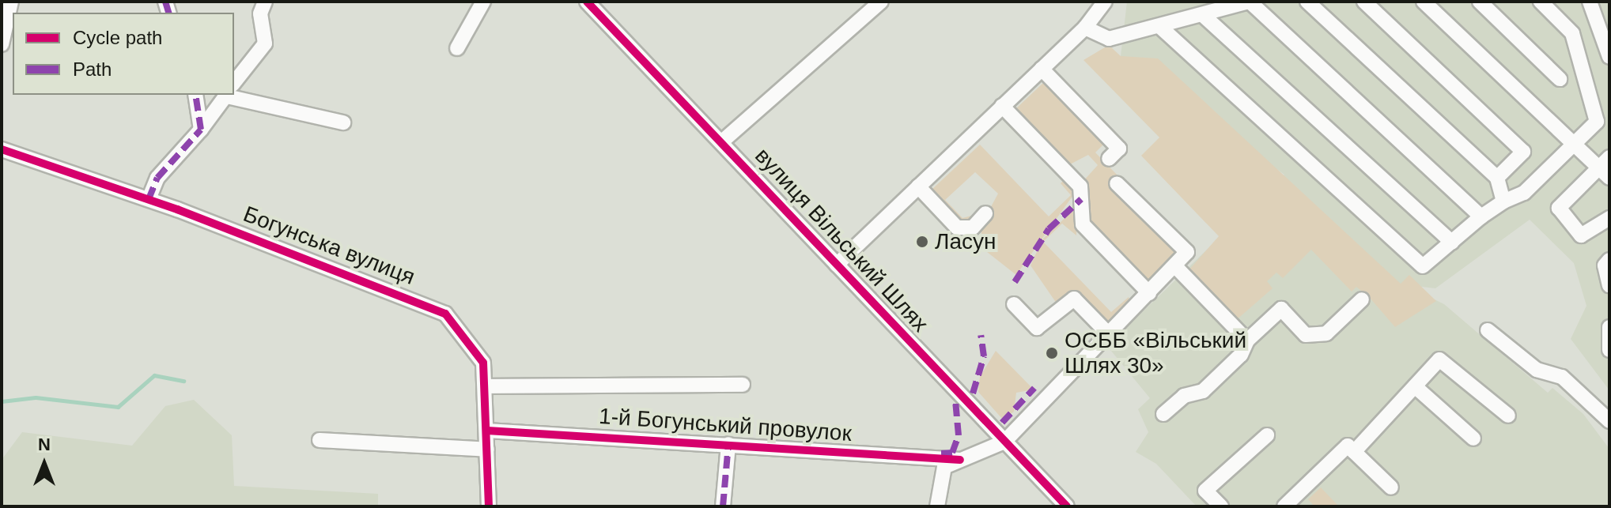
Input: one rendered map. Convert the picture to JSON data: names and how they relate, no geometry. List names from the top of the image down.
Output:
{
  "streets": {
    "street": ["вулиця Вільський Шлях", "Богунська вулиця", "1-й Богунський провулок"]
  },
  "crossings": [
    ["Богунська вулиця", "1-й Богунський провулок"]
  ],
  "places": ["Ласун", "ОСББ «Вільський Шлях 30»"],
  "legend": ["Cycle path", "Path"],
  "north": "top"
}
